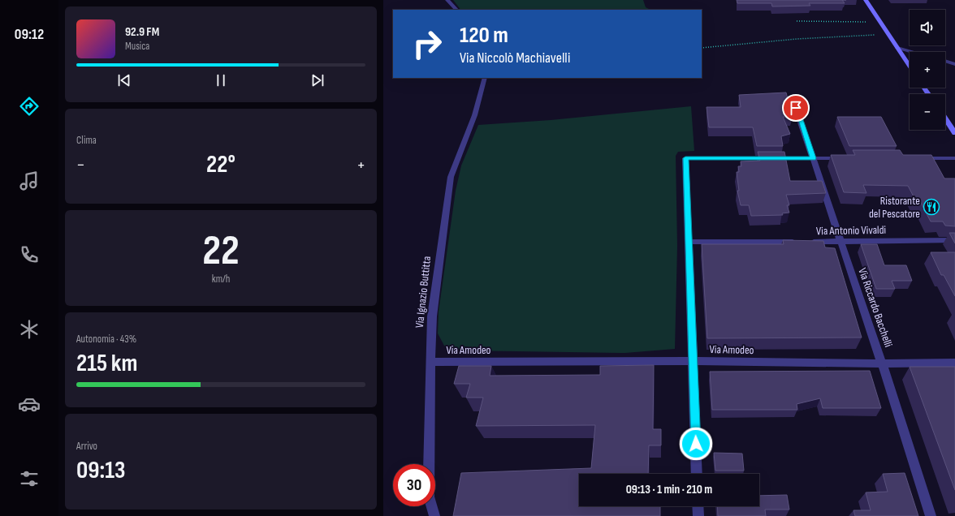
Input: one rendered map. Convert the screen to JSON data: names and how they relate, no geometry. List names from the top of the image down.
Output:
{
  "streets": {
    "street": [
      "Via Antonio Vivaldi",
      "Via Ignazio Buttitta",
      "Via Riccardo Bacchelli",
      "Via Amodeo"
    ]
  },
  "crossings": [
    ["Via Antonio Vivaldi", "Via Riccardo Bacchelli"],
    ["Via Ignazio Buttitta", "Via Amodeo"],
    ["Via Riccardo Bacchelli", "Via Amodeo"]
  ],
  "places": {
    "restaurant": ["Ristorante del Pescatore"]
  },
  "page": {
    "tabs": "09:12",
    "map_buttons": ["+", "−"],
    "turn": ["120 m", "Via Niccolò Machiavelli"],
    "song": ["92.9 FM", "Musica"],
    "tile": [
      "Clima",
      ["22", "km/h"],
      ["Autonomia · 43%", "215 km"],
      ["Arrivo", "09:13"]
    ],
    "heat": ["−", "22°", "+"],
    "limit": "30",
    "trip": "09:13 · 1 min · 210 m"
  }
}
